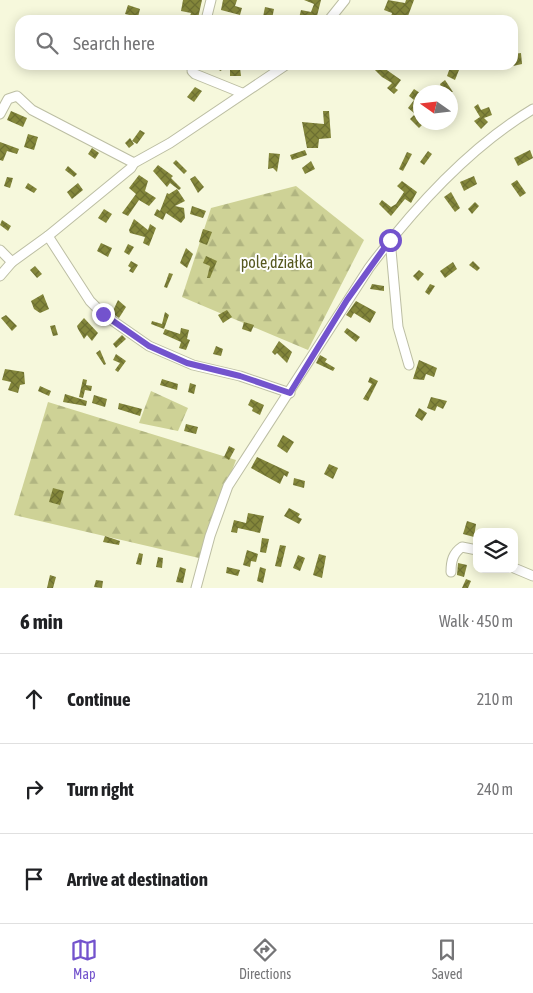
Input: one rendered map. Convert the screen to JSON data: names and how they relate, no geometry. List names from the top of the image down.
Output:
{
  "parks": ["pole,działka"],
  "north": "left",
  "page": {
    "search": "Search here",
    "heading": ["6 min", "Walk · 450 m"],
    "list": [
      ["Continue", "210 m"],
      ["Turn right", "240 m"],
      "Arrive at destination"
    ],
    "nav": ["Map", "Directions", "Saved"]
  }
}
